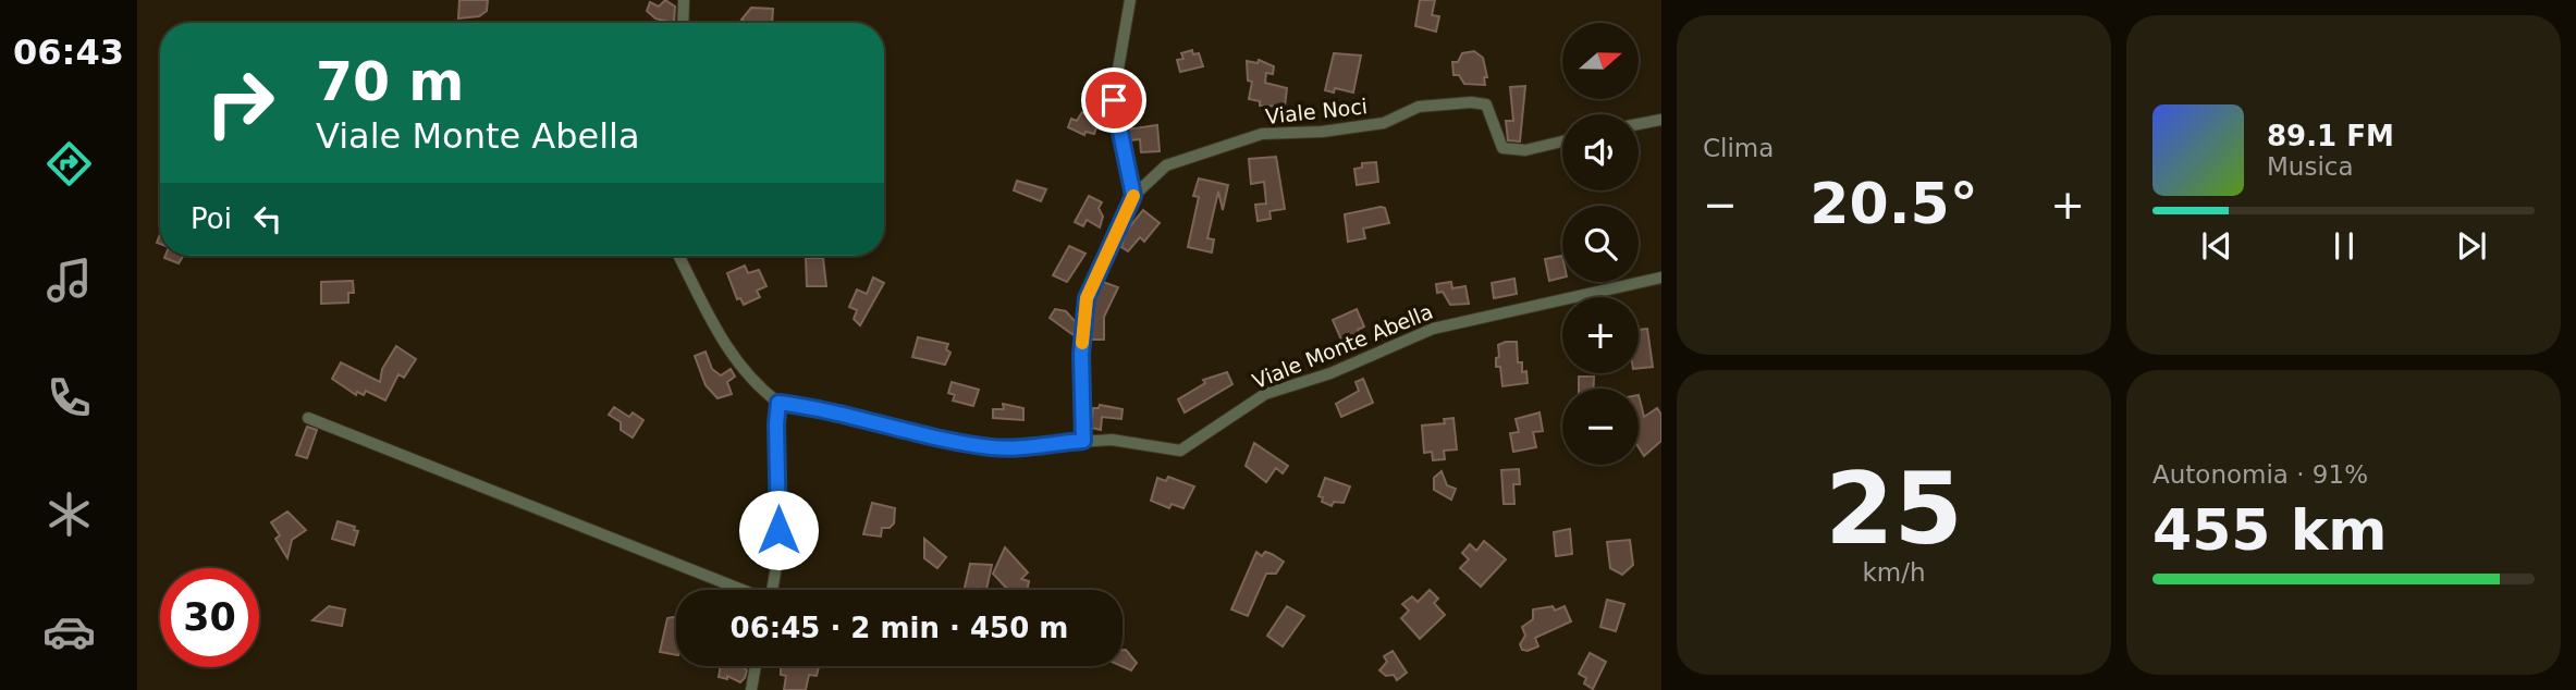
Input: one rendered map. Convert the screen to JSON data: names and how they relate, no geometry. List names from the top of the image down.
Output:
{
  "streets": {
    "street": ["Viale Noci", "Viale Monte Abella"]
  },
  "north": "right",
  "page": {
    "tabs": "06:43",
    "tile": [
      "Clima",
      ["25", "km/h"],
      ["Autonomia · 91%", "455 km"]
    ],
    "map_buttons": ["+", "−"],
    "turn": ["70 m", "Viale Monte Abella"],
    "song": ["89.1 FM", "Musica"],
    "heat": ["−", "20.5°", "+"],
    "then": "Poi",
    "limit": "30",
    "trip": "06:45 · 2 min · 450 m"
  }
}
